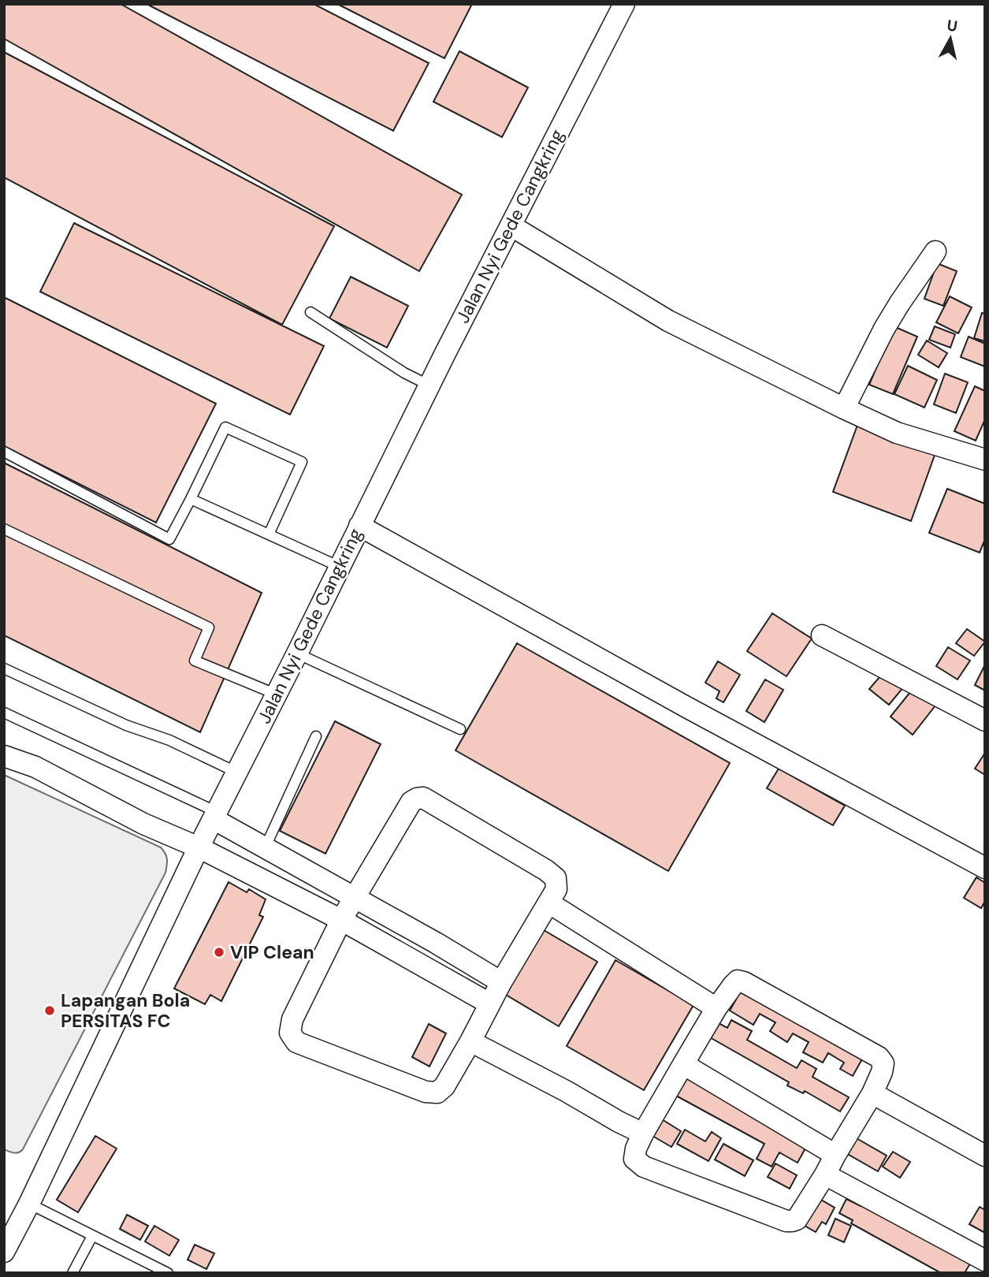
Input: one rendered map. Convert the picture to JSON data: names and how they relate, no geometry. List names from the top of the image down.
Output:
{
  "streets": {
    "street": ["Jalan Nyi Gede Cangkring"]
  },
  "places": ["VIP Clean", "Lapangan Bola PERSITAS FC"],
  "north": "top"
}
